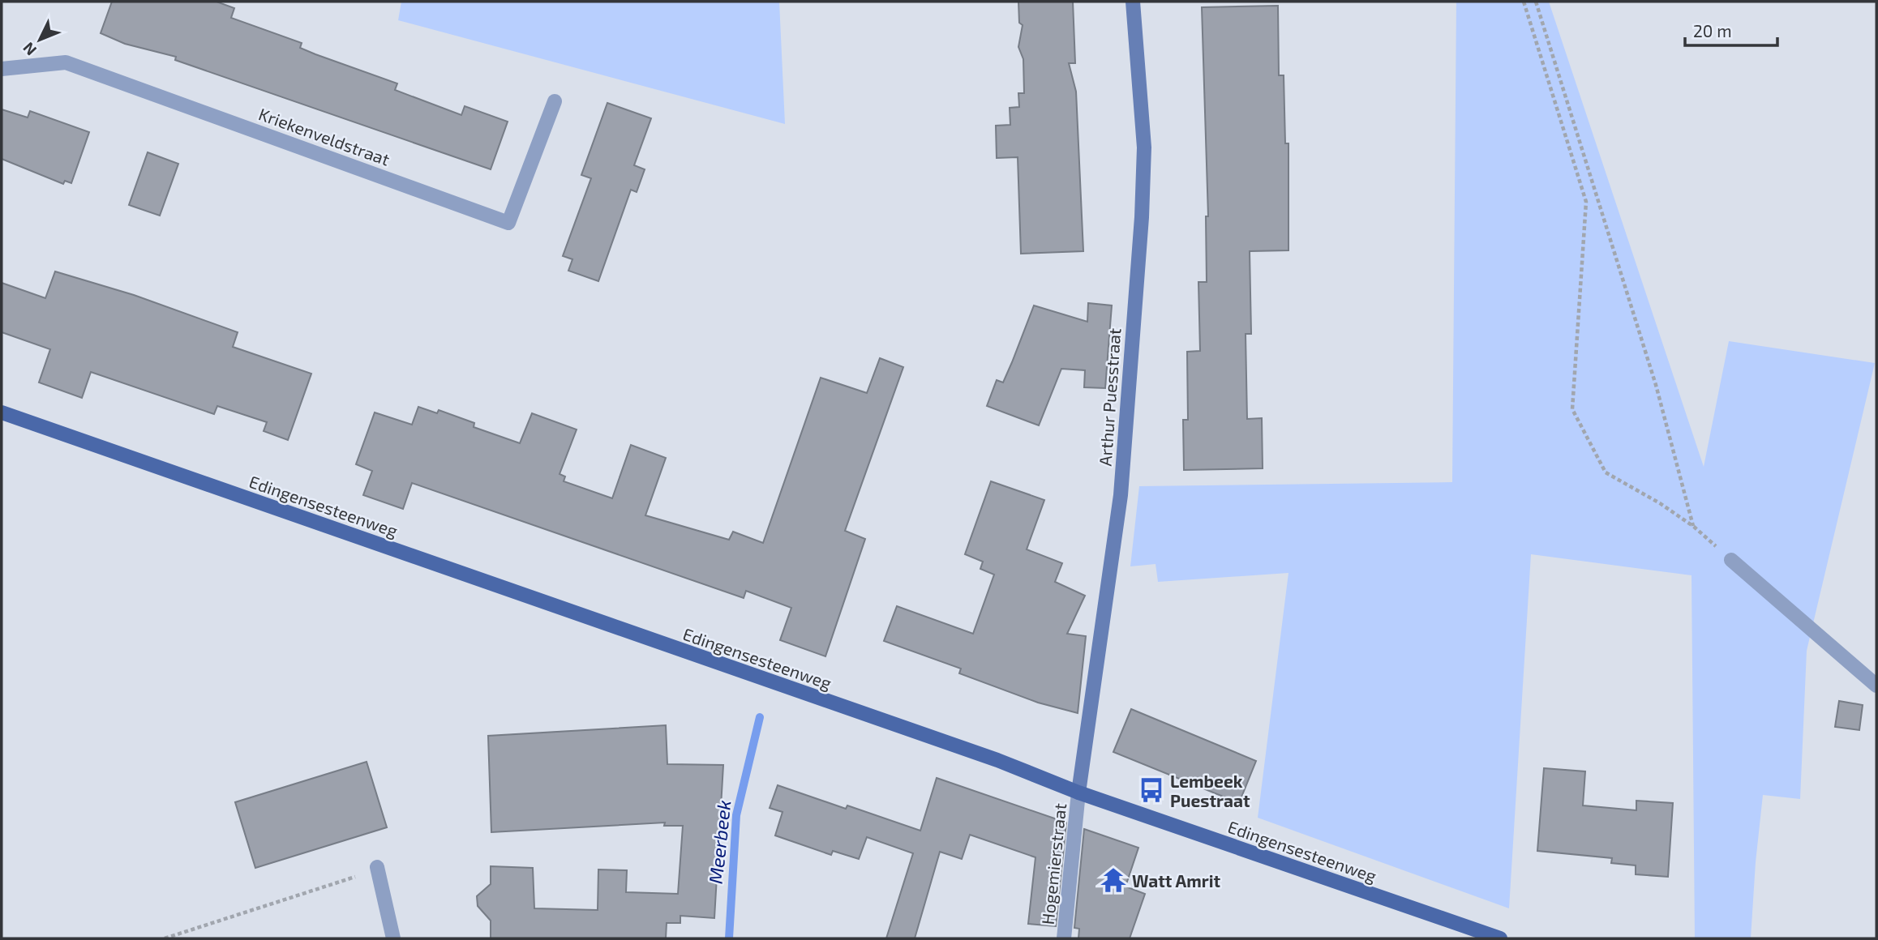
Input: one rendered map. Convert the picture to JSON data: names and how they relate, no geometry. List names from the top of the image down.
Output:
{
  "streets": {
    "main road": ["Edingensesteenweg"],
    "street": ["Kriekenveldstraat", "Arthur Puesstraat", "Hogemierstraat"]
  },
  "crossings": [
    ["Arthur Puesstraat", "Edingensesteenweg"],
    ["Arthur Puesstraat", "Hogemierstraat"],
    ["Edingensesteenweg", "Hogemierstraat"]
  ],
  "water": ["Meerbeek"],
  "places": {
    "bus stop": ["Lembeek Puestraat"],
    "temple": ["Watt Amrit"]
  },
  "scale_bar": "20 m",
  "north": "bottom left"
}
